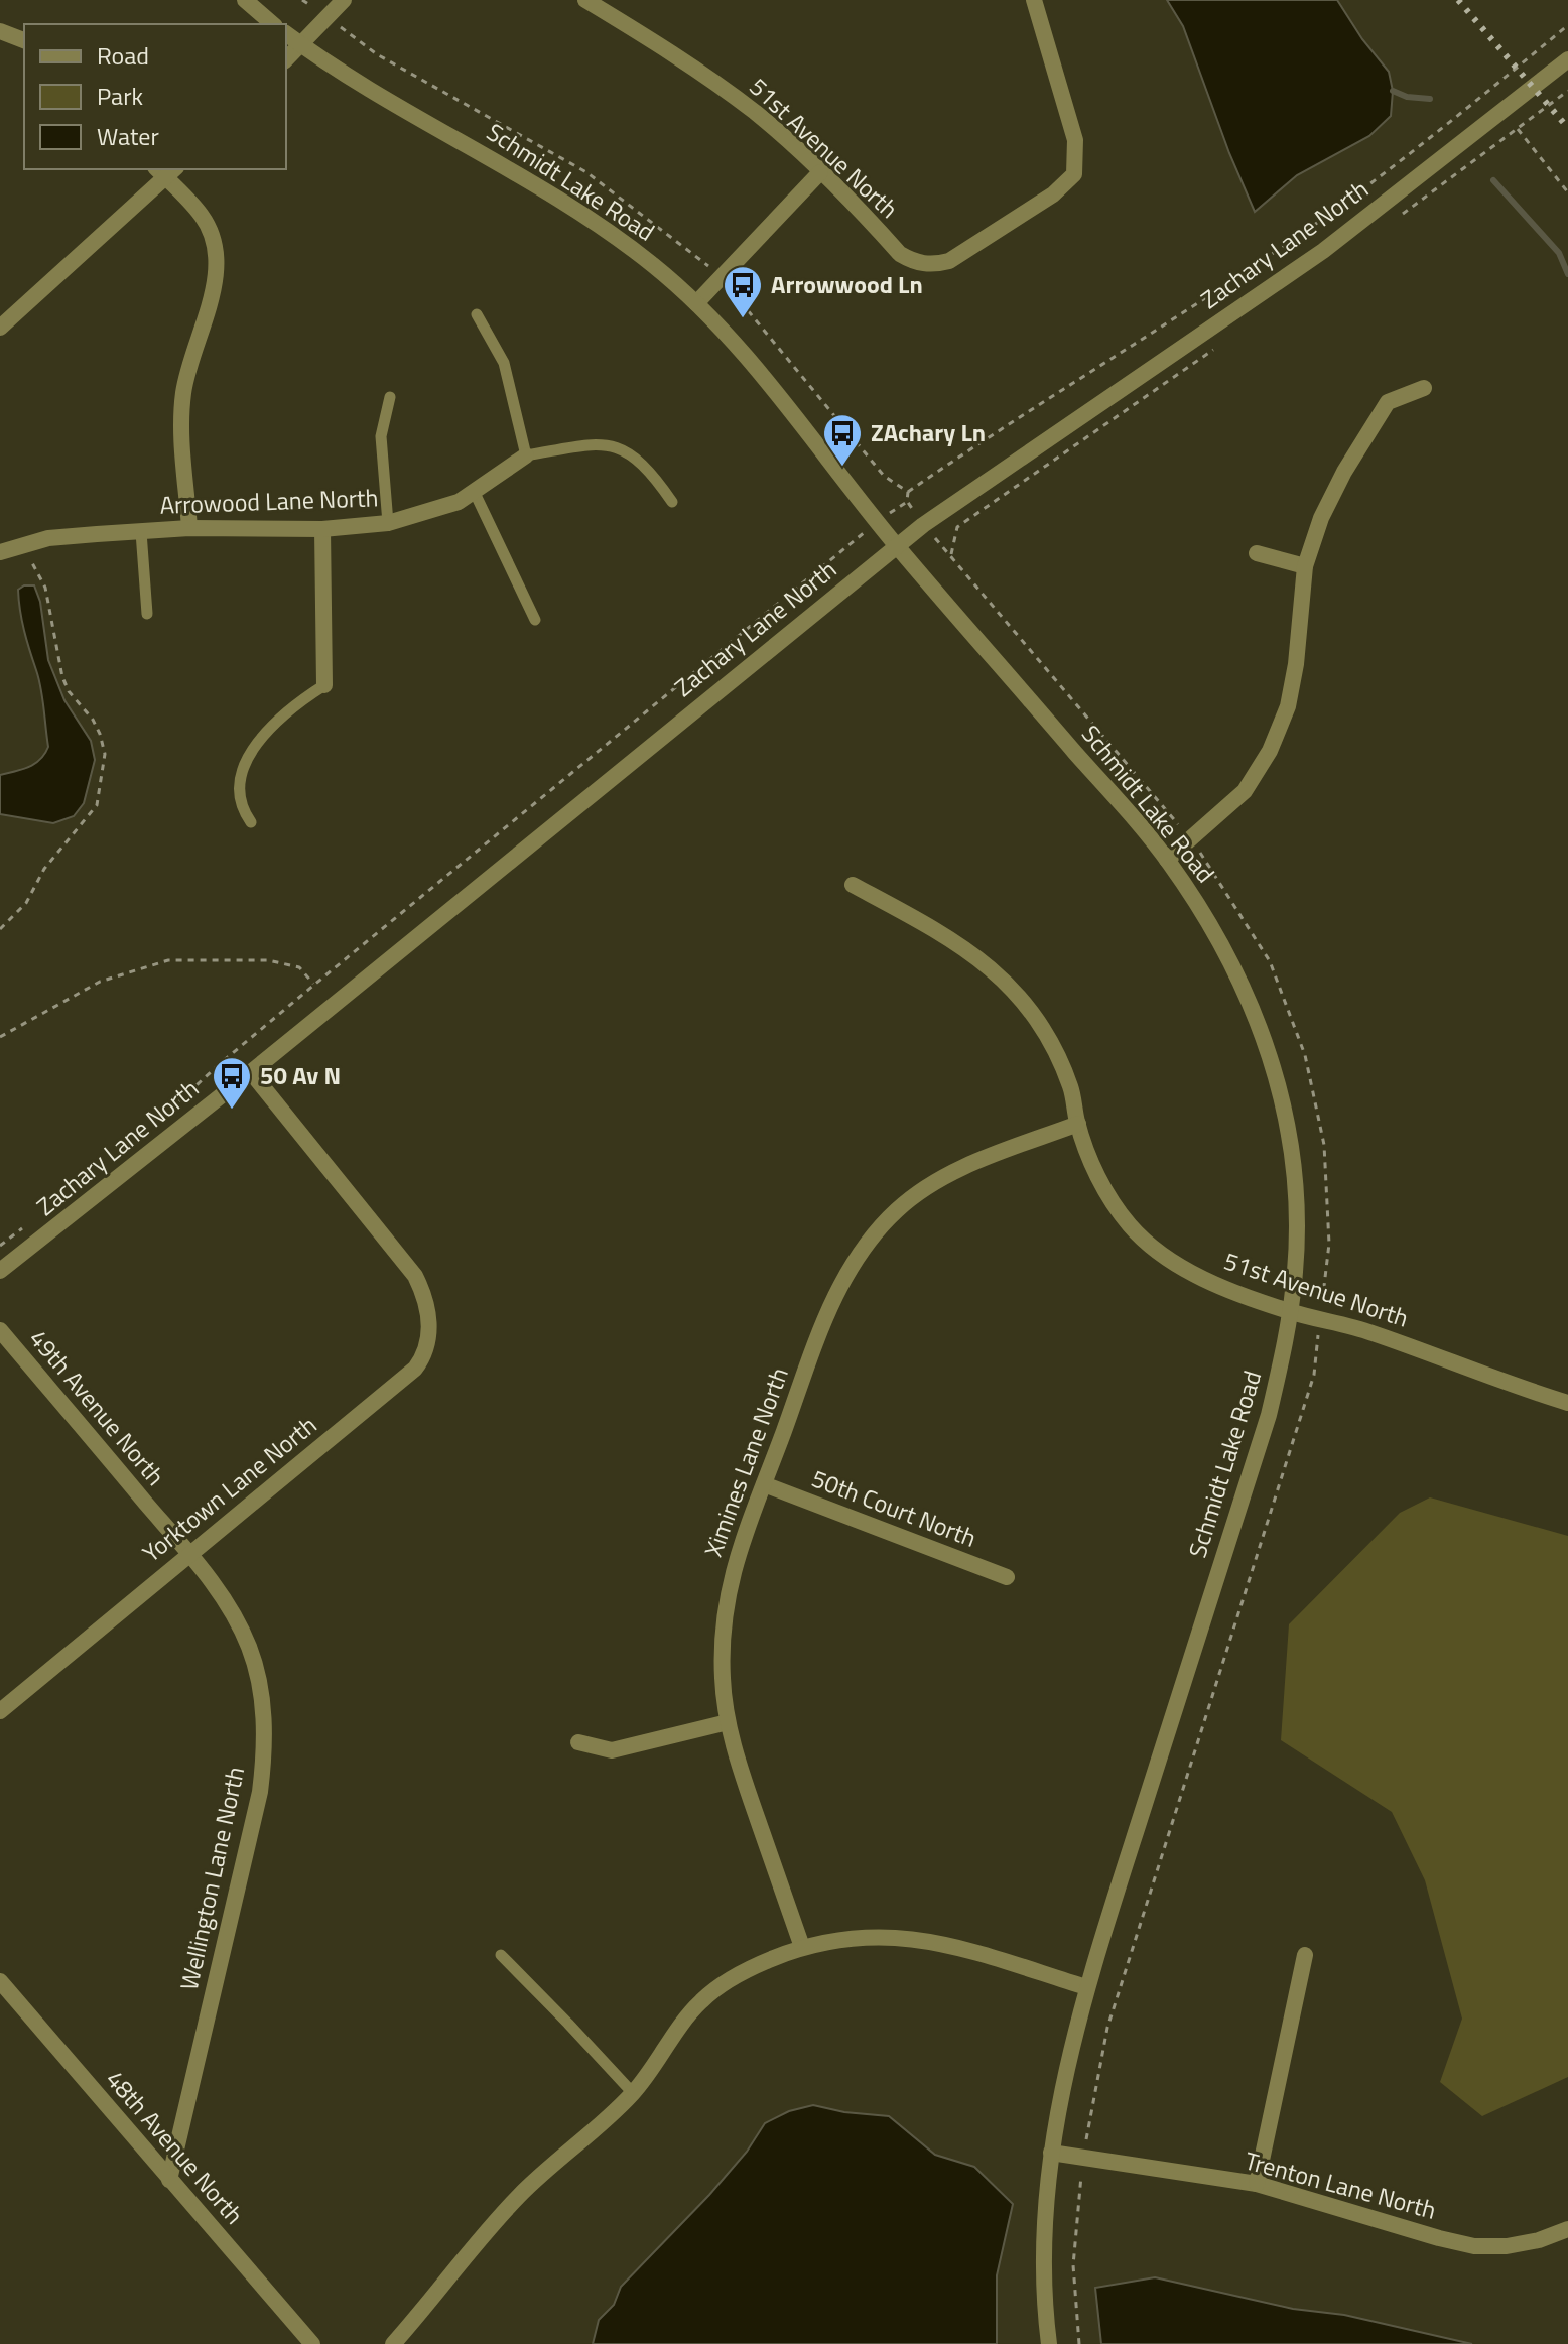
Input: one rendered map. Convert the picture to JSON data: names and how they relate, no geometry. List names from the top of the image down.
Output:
{
  "streets": {
    "street": [
      "51st Avenue North",
      "Schmidt Lake Road",
      "Zachary Lane North",
      "Arrowood Lane North",
      "49th Avenue North",
      "Ximines Lane North",
      "Yorktown Lane North",
      "50th Court North",
      "Wellington Lane North",
      "48th Avenue North",
      "Trenton Lane North"
    ]
  },
  "crossings": [
    ["51st Avenue North", "Schmidt Lake Road"],
    ["51st Avenue North", "Ximines Lane North"],
    ["Schmidt Lake Road", "Zachary Lane North"],
    ["Schmidt Lake Road", "Trenton Lane North"],
    ["Zachary Lane North", "Yorktown Lane North"],
    ["49th Avenue North", "Yorktown Lane North"],
    ["49th Avenue North", "Wellington Lane North"],
    ["Ximines Lane North", "50th Court North"],
    ["Yorktown Lane North", "Wellington Lane North"],
    ["Wellington Lane North", "48th Avenue North"]
  ],
  "places": {
    "bus stop": ["Arrowwood Ln", "ZAchary Ln", "50 Av N"]
  },
  "legend": ["Road", "Park", "Water"]
}
